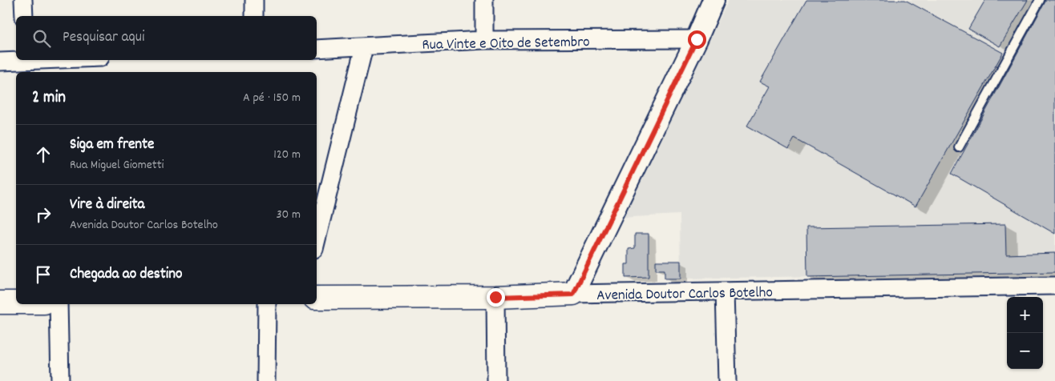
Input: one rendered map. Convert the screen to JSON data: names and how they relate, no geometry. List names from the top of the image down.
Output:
{
  "streets": {
    "main road": ["Avenida Doutor Carlos Botelho"],
    "street": ["Rua Vinte e Oito de Setembro"]
  },
  "page": {
    "search": "Pesquisar aqui",
    "heading": ["2 min", "A pé · 150 m"],
    "list": [
      ["Siga em frente", "Rua Miguel Giometti", "120 m"],
      ["Vire à direita", "Avenida Doutor Carlos Botelho", "30 m"],
      "Chegada ao destino"
    ],
    "map_buttons": ["+", "−"]
  }
}
